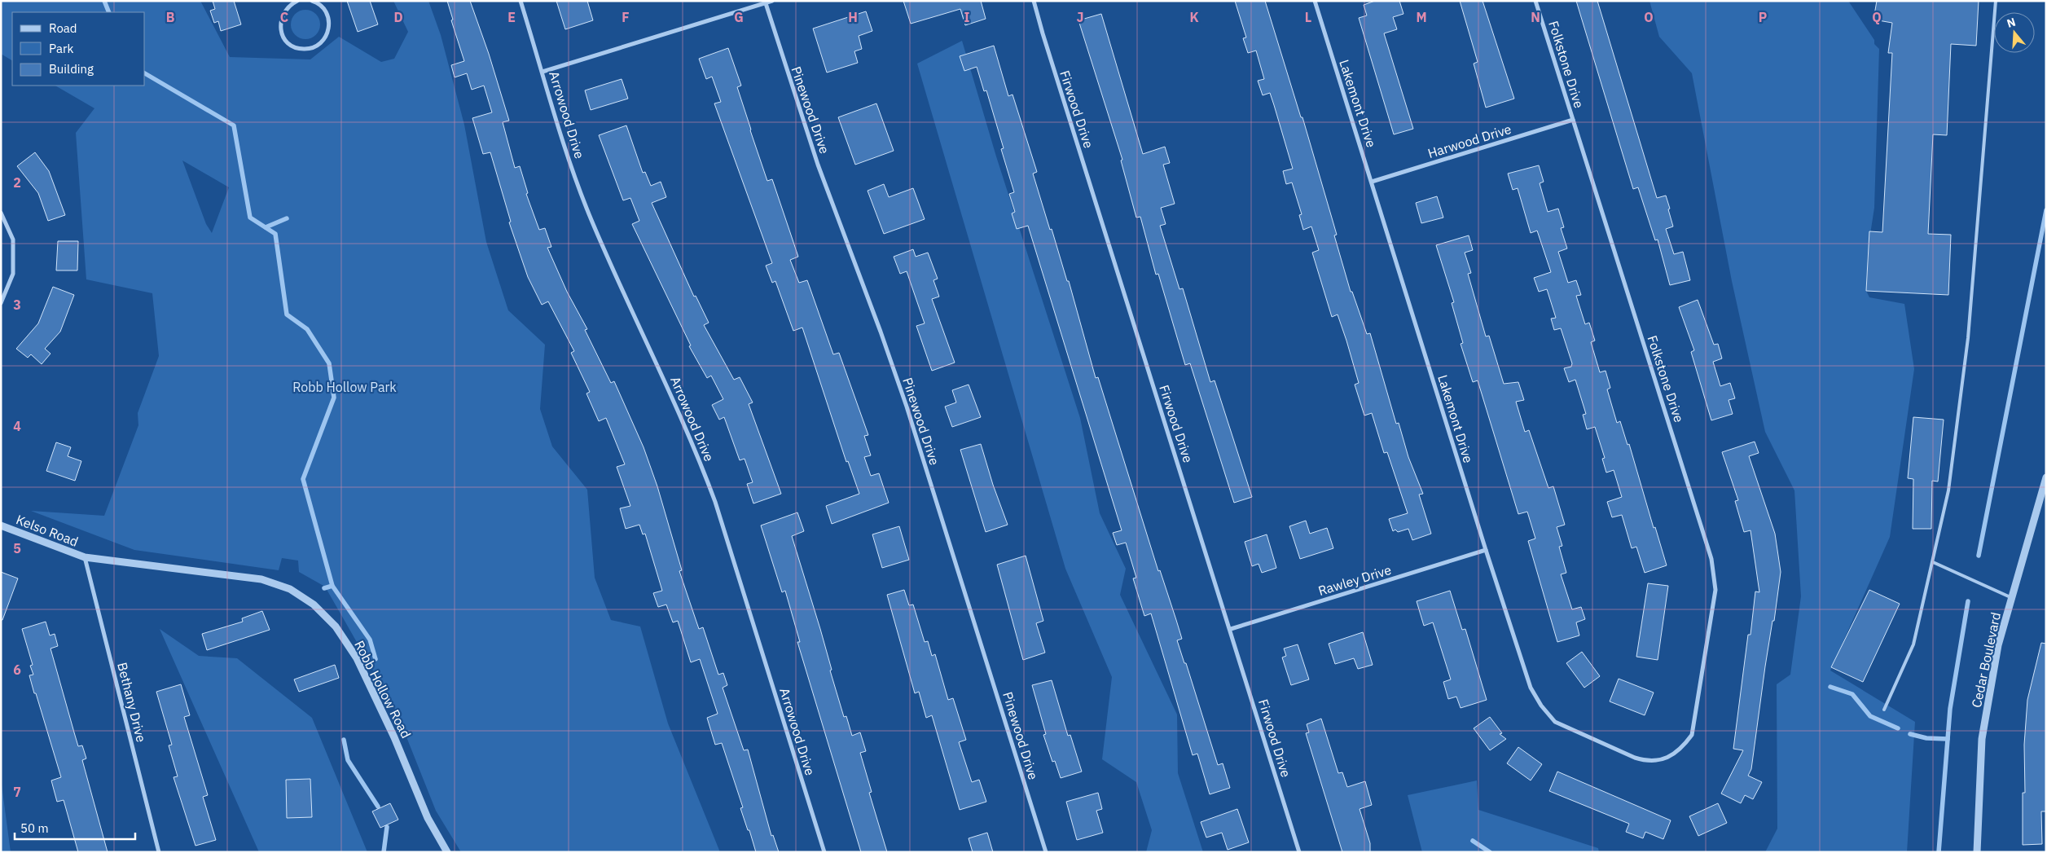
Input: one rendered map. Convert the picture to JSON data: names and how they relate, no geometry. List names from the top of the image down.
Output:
{
  "streets": {
    "street": [
      "Folkstone Drive",
      "Lakemont Drive",
      "Firwood Drive",
      "Pinewood Drive",
      "Arrowood Drive",
      "Harwood Drive",
      "Kelso Road",
      "Rawley Drive",
      "Cedar Boulevard",
      "Robb Hollow Road",
      "Bethany Drive"
    ]
  },
  "crossings": [
    ["Folkstone Drive", "Lakemont Drive"],
    ["Folkstone Drive", "Harwood Drive"],
    ["Lakemont Drive", "Harwood Drive"],
    ["Lakemont Drive", "Rawley Drive"],
    ["Firwood Drive", "Rawley Drive"],
    ["Kelso Road", "Robb Hollow Road"],
    ["Kelso Road", "Bethany Drive"],
    ["Robb Hollow Road", "Bethany Drive"]
  ],
  "parks": ["Robb Hollow Park"],
  "legend": ["Road", "Park", "Building"],
  "scale_bar": "50 m",
  "north": "top",
  "grid": {
    "columns": [
      "B",
      "C",
      "D",
      "E",
      "F",
      "G",
      "H",
      "I",
      "J",
      "K",
      "L",
      "M",
      "N",
      "O",
      "P",
      "Q"
    ],
    "rows": [
      "2",
      "3",
      "4",
      "5",
      "6",
      "7"
    ]
  }
}
